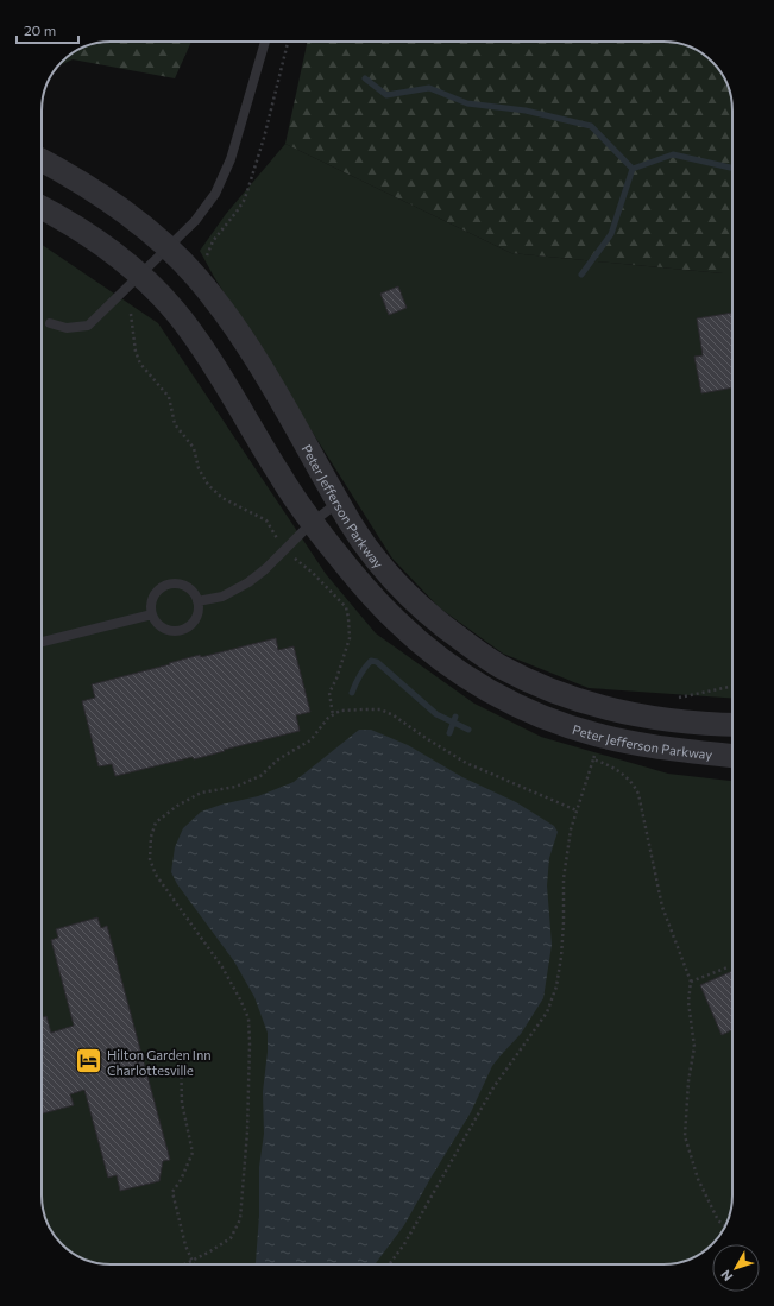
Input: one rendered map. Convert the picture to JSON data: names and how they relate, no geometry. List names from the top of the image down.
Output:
{
  "streets": {
    "street": ["Peter Jefferson Parkway"]
  },
  "places": {
    "hotel": ["Hilton Garden Inn Charlottesville"]
  },
  "scale_bar": "20 m",
  "north": "bottom left"
}
